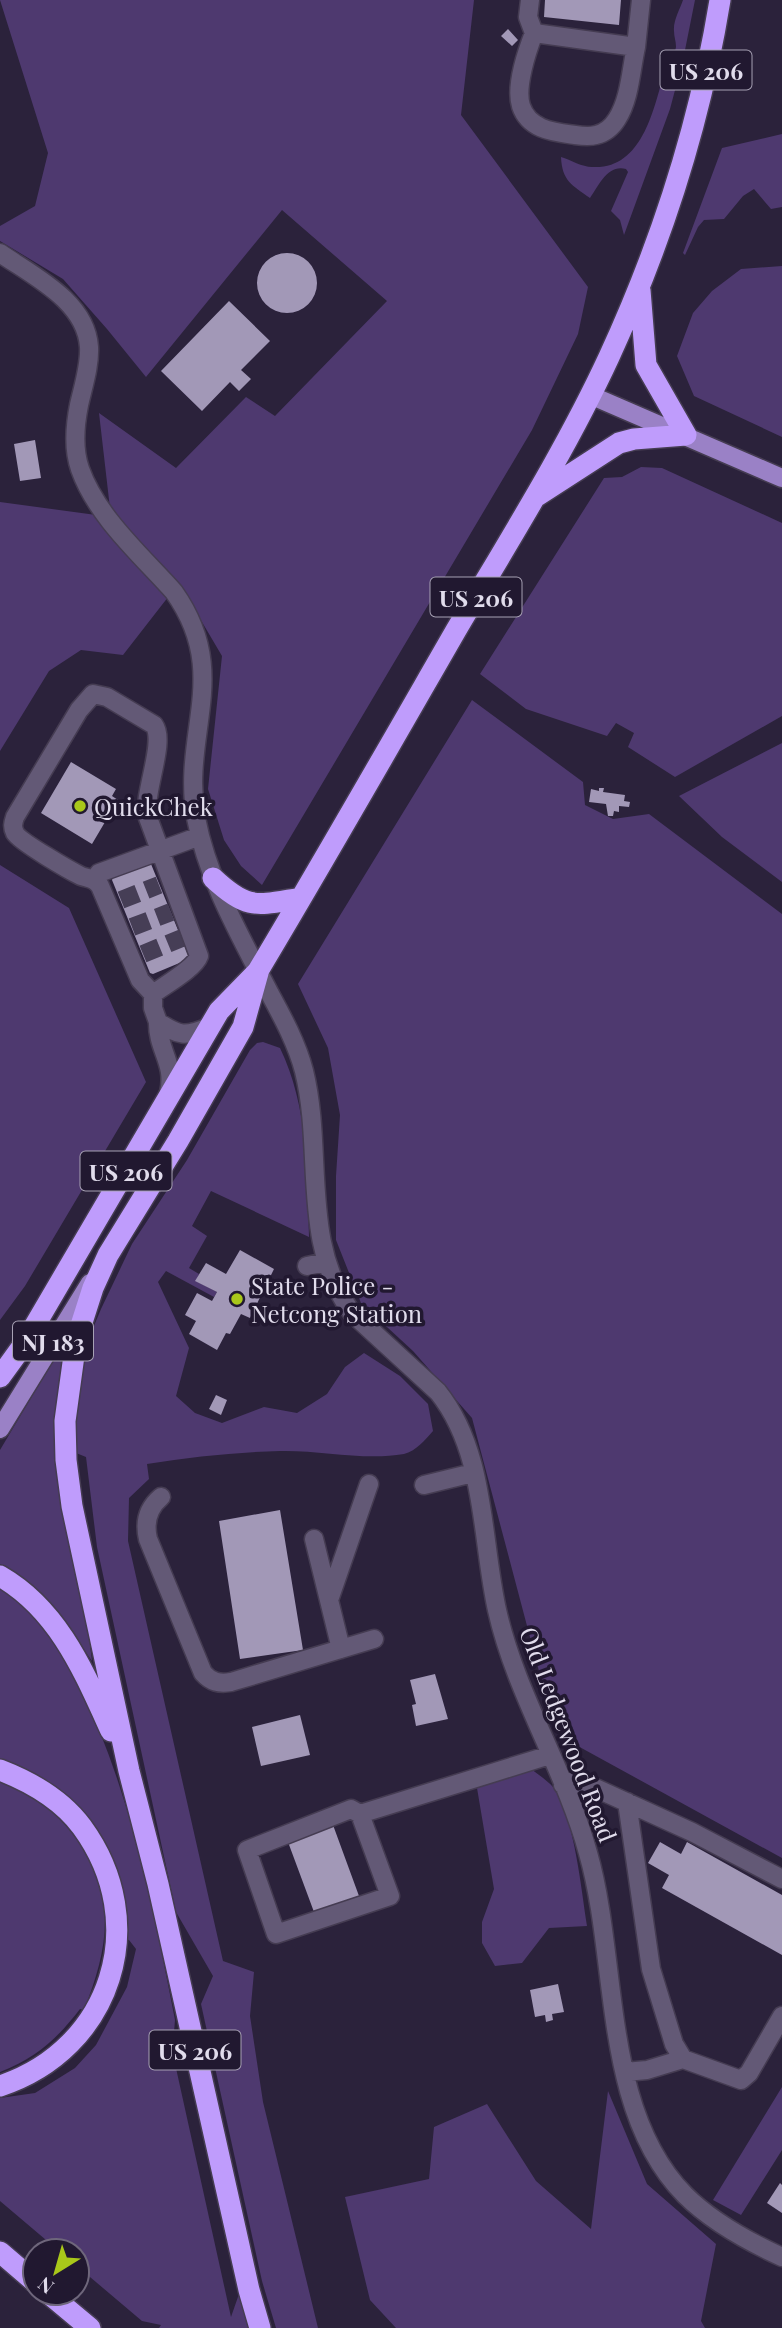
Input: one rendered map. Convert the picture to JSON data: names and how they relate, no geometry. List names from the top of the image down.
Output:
{
  "streets": {
    "highway": ["US 206"],
    "main road": ["NJ 183"],
    "street": ["Old Ledgewood Road"]
  },
  "crossings": [
    ["US 206", "NJ 183"],
    ["US 206", "Old Ledgewood Road"]
  ],
  "places": ["QuickChek", "State Police - Netcong Station"],
  "north": "bottom left"
}
